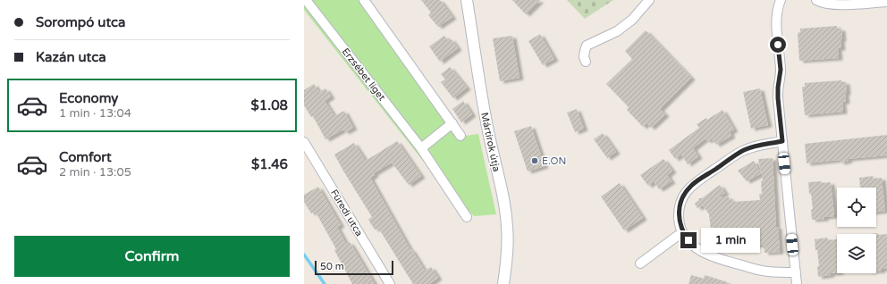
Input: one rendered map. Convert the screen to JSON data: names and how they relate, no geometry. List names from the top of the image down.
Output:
{
  "streets": {
    "street": ["Erzsébet liget", "Mártírok útja", "Füredi utca"]
  },
  "places": ["E.ON"],
  "scale_bar": "50 m",
  "page": {
    "banner": ["Sorompó utca", "Kazán utca"],
    "list": [
      {
        "name": "Economy",
        "note": "1 min · 13:04",
        "value": "$1.08"
      },
      {
        "name": "Comfort",
        "note": "2 min · 13:05",
        "value": "$1.46"
      }
    ],
    "bubble": "1 min",
    "buttons": "Confirm",
    "scale": "50 m"
  }
}
